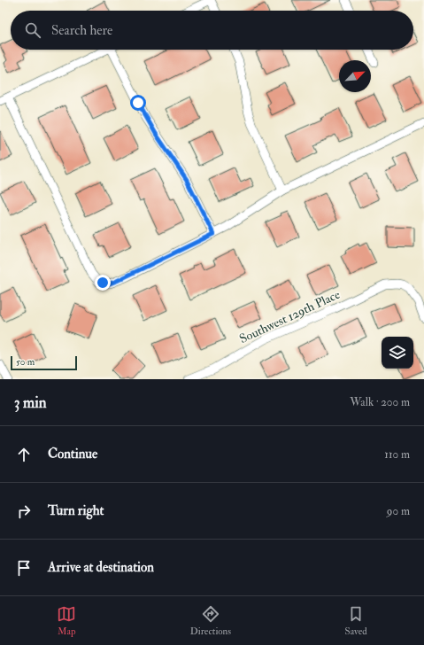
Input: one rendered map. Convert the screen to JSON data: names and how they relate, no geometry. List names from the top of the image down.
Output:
{
  "streets": {
    "street": ["Southwest 129th Place"]
  },
  "scale_bar": "50 m",
  "north": "top right",
  "page": {
    "search": "Search here",
    "scale": "50 m",
    "heading": ["3 min", "Walk · 200 m"],
    "list": [
      ["Continue", "110 m"],
      ["Turn right", "90 m"],
      "Arrive at destination"
    ],
    "nav": ["Map", "Directions", "Saved"]
  }
}
